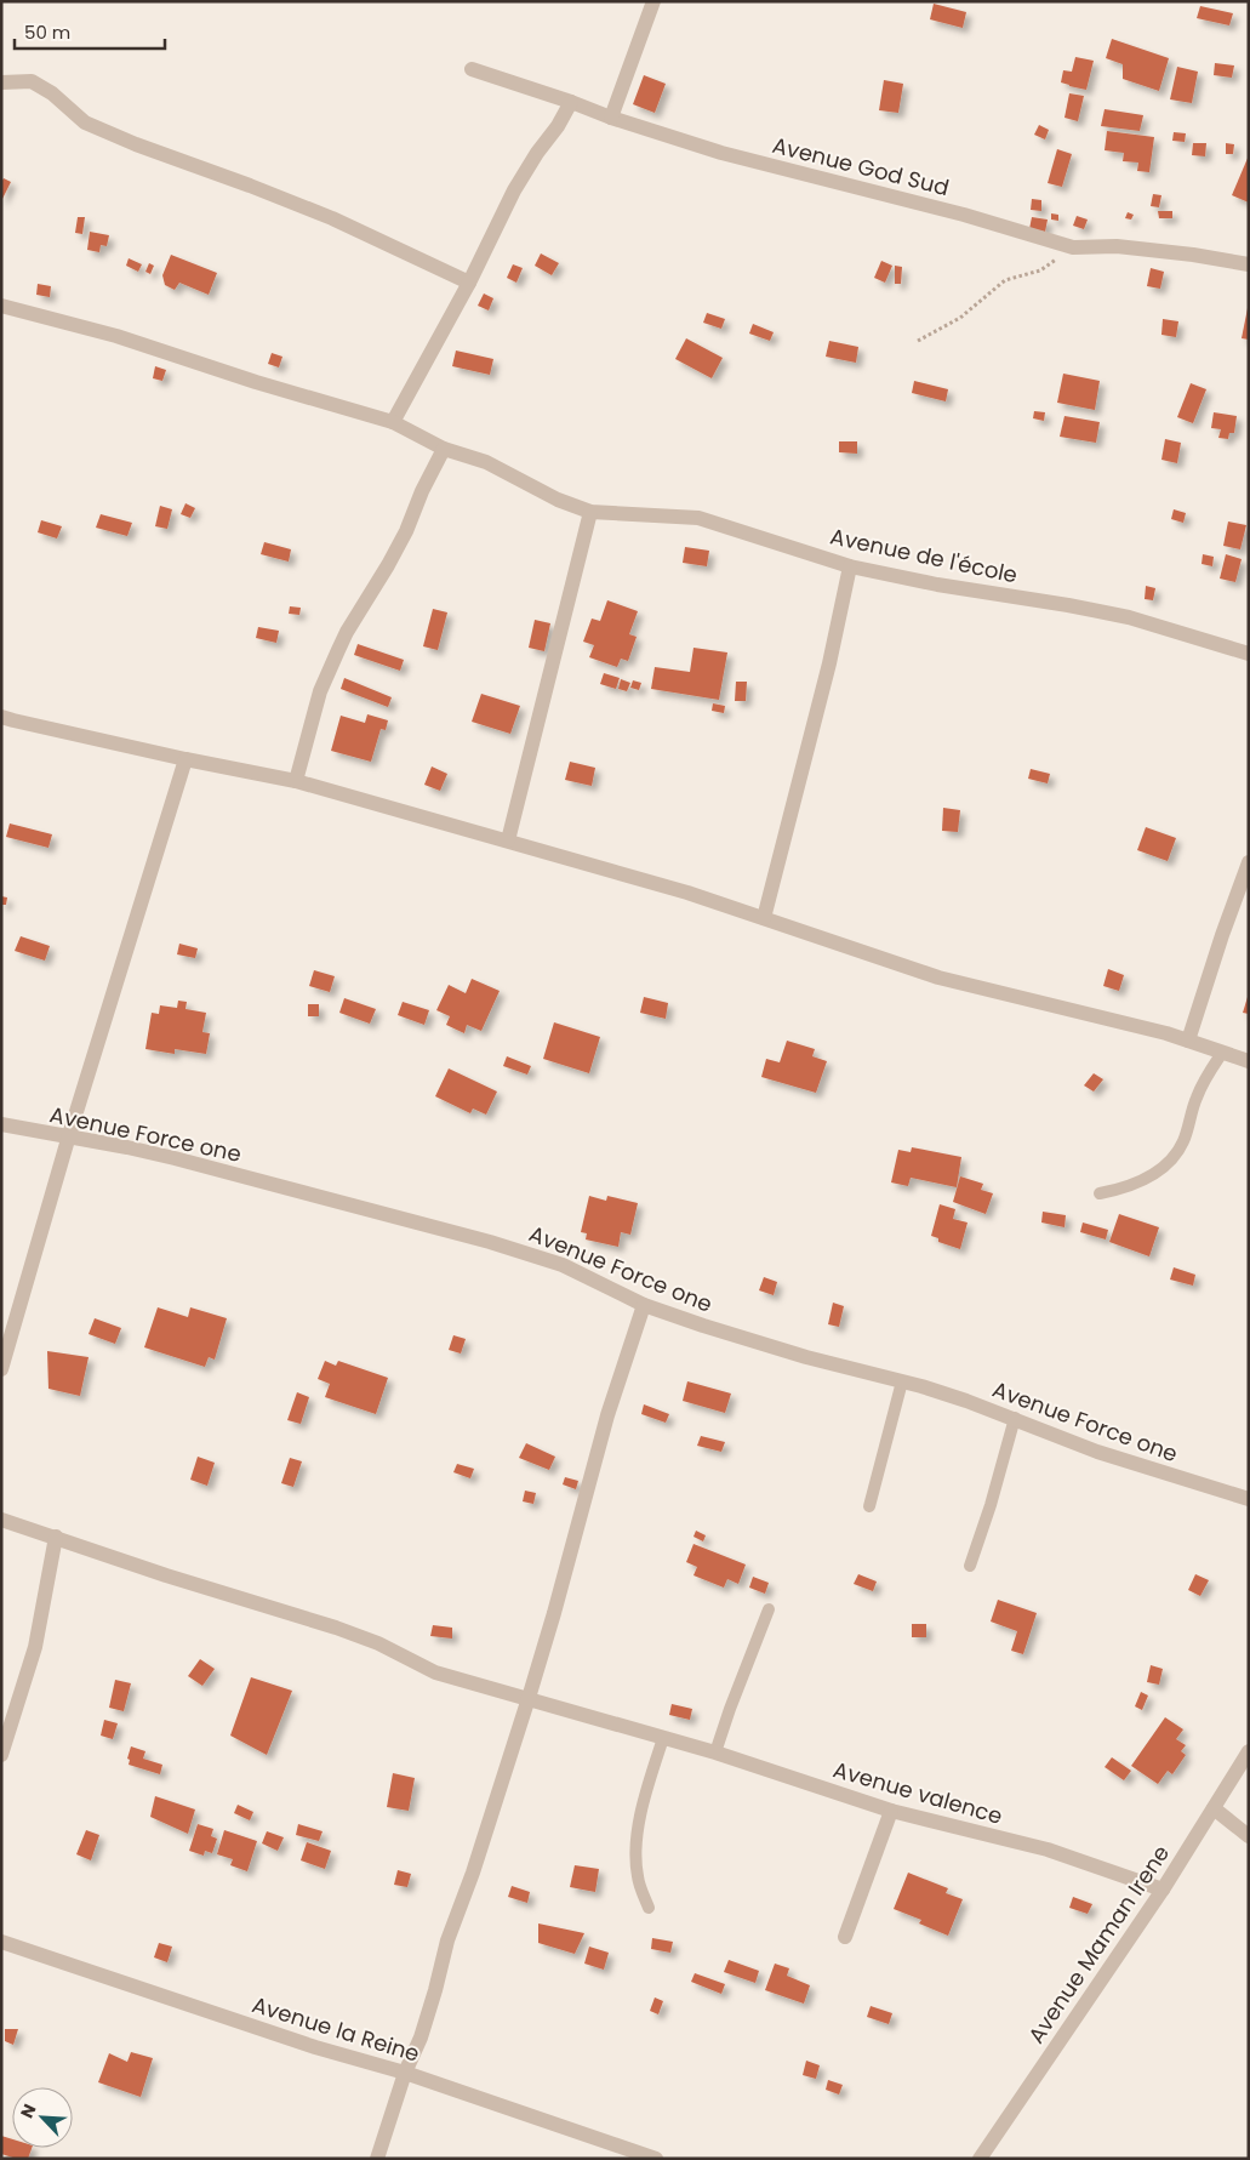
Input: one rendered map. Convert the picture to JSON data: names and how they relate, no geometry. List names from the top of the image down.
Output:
{
  "streets": {
    "street": [
      "Avenue God Sud",
      "Avenue de l'école",
      "Avenue Force one",
      "Avenue valence",
      "Avenue Maman Irene",
      "Avenue la Reine"
    ]
  },
  "crossings": [
    ["Avenue valence", "Avenue Maman Irene"]
  ],
  "scale_bar": "50 m",
  "north": "top left"
}
